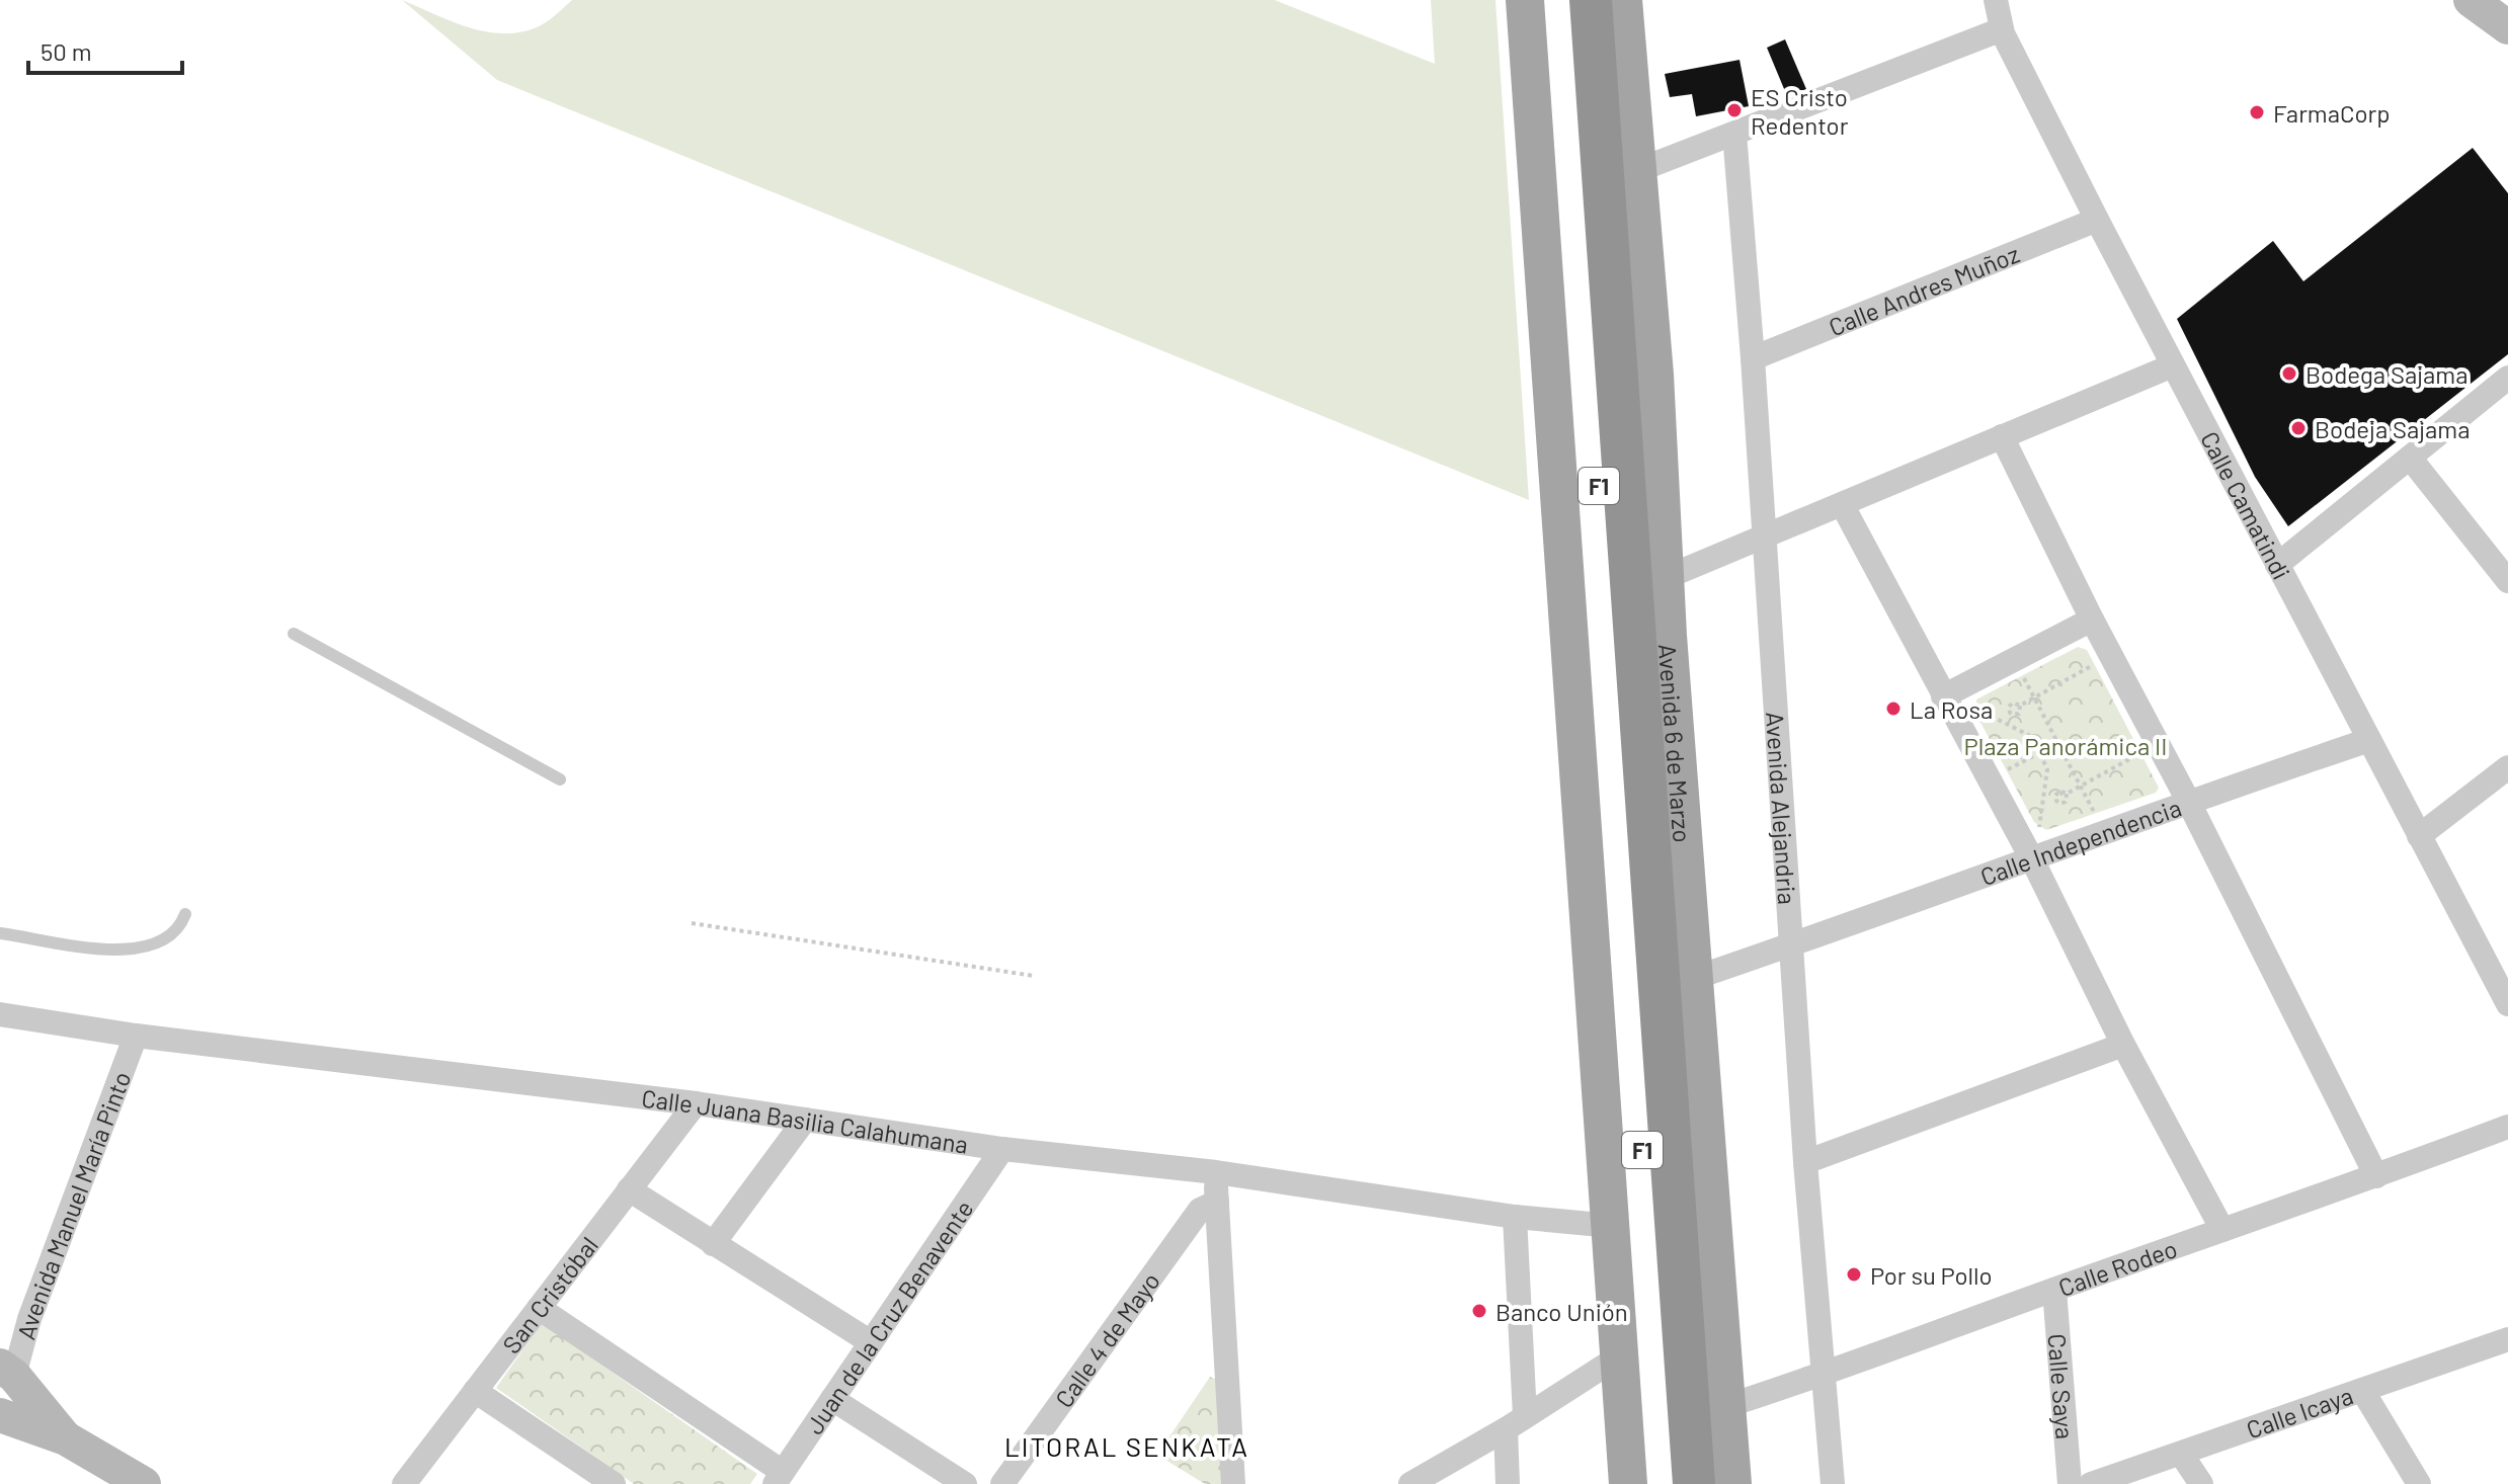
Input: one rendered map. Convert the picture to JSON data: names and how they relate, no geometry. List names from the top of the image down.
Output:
{
  "streets": {
    "highway": ["F1", "Avenida 6 de Marzo"],
    "street": [
      "Calle Andres Muñoz",
      "Calle Camatindi",
      "Avenida Alejandria",
      "Calle Independencia",
      "Calle Juana Basilia Calahumana",
      "Avenida Manuel María Pinto",
      "Calle Rodeo",
      "San Cristóbal",
      "Juan de la Cruz Benavente",
      "Calle 4 de Mayo",
      "Calle Saya",
      "Calle Icaya"
    ]
  },
  "crossings": [
    ["Calle Andres Muñoz", "Calle Camatindi"],
    ["Calle Andres Muñoz", "Avenida Alejandria"],
    ["Calle Camatindi", "Calle Independencia"],
    ["Avenida 6 de Marzo", "Calle Independencia"],
    ["Avenida 6 de Marzo", "Calle Rodeo"],
    ["Avenida Alejandria", "Calle Independencia"],
    ["Avenida Alejandria", "Calle Rodeo"],
    ["Calle Juana Basilia Calahumana", "Avenida Manuel María Pinto"],
    ["Calle Juana Basilia Calahumana", "San Cristóbal"],
    ["Calle Juana Basilia Calahumana", "Juan de la Cruz Benavente"],
    ["Calle Rodeo", "Calle Saya"]
  ],
  "districts": ["LITORAL SENKATA"],
  "parks": ["Plaza Panorámica II"],
  "places": [
    "ES Cristo Redentor",
    "FarmaCorp",
    "Bodega Sajama",
    "Bodeja Sajama",
    "La Rosa",
    "Por su Pollo",
    "Banco Unión"
  ],
  "scale_bar": "50 m"
}
